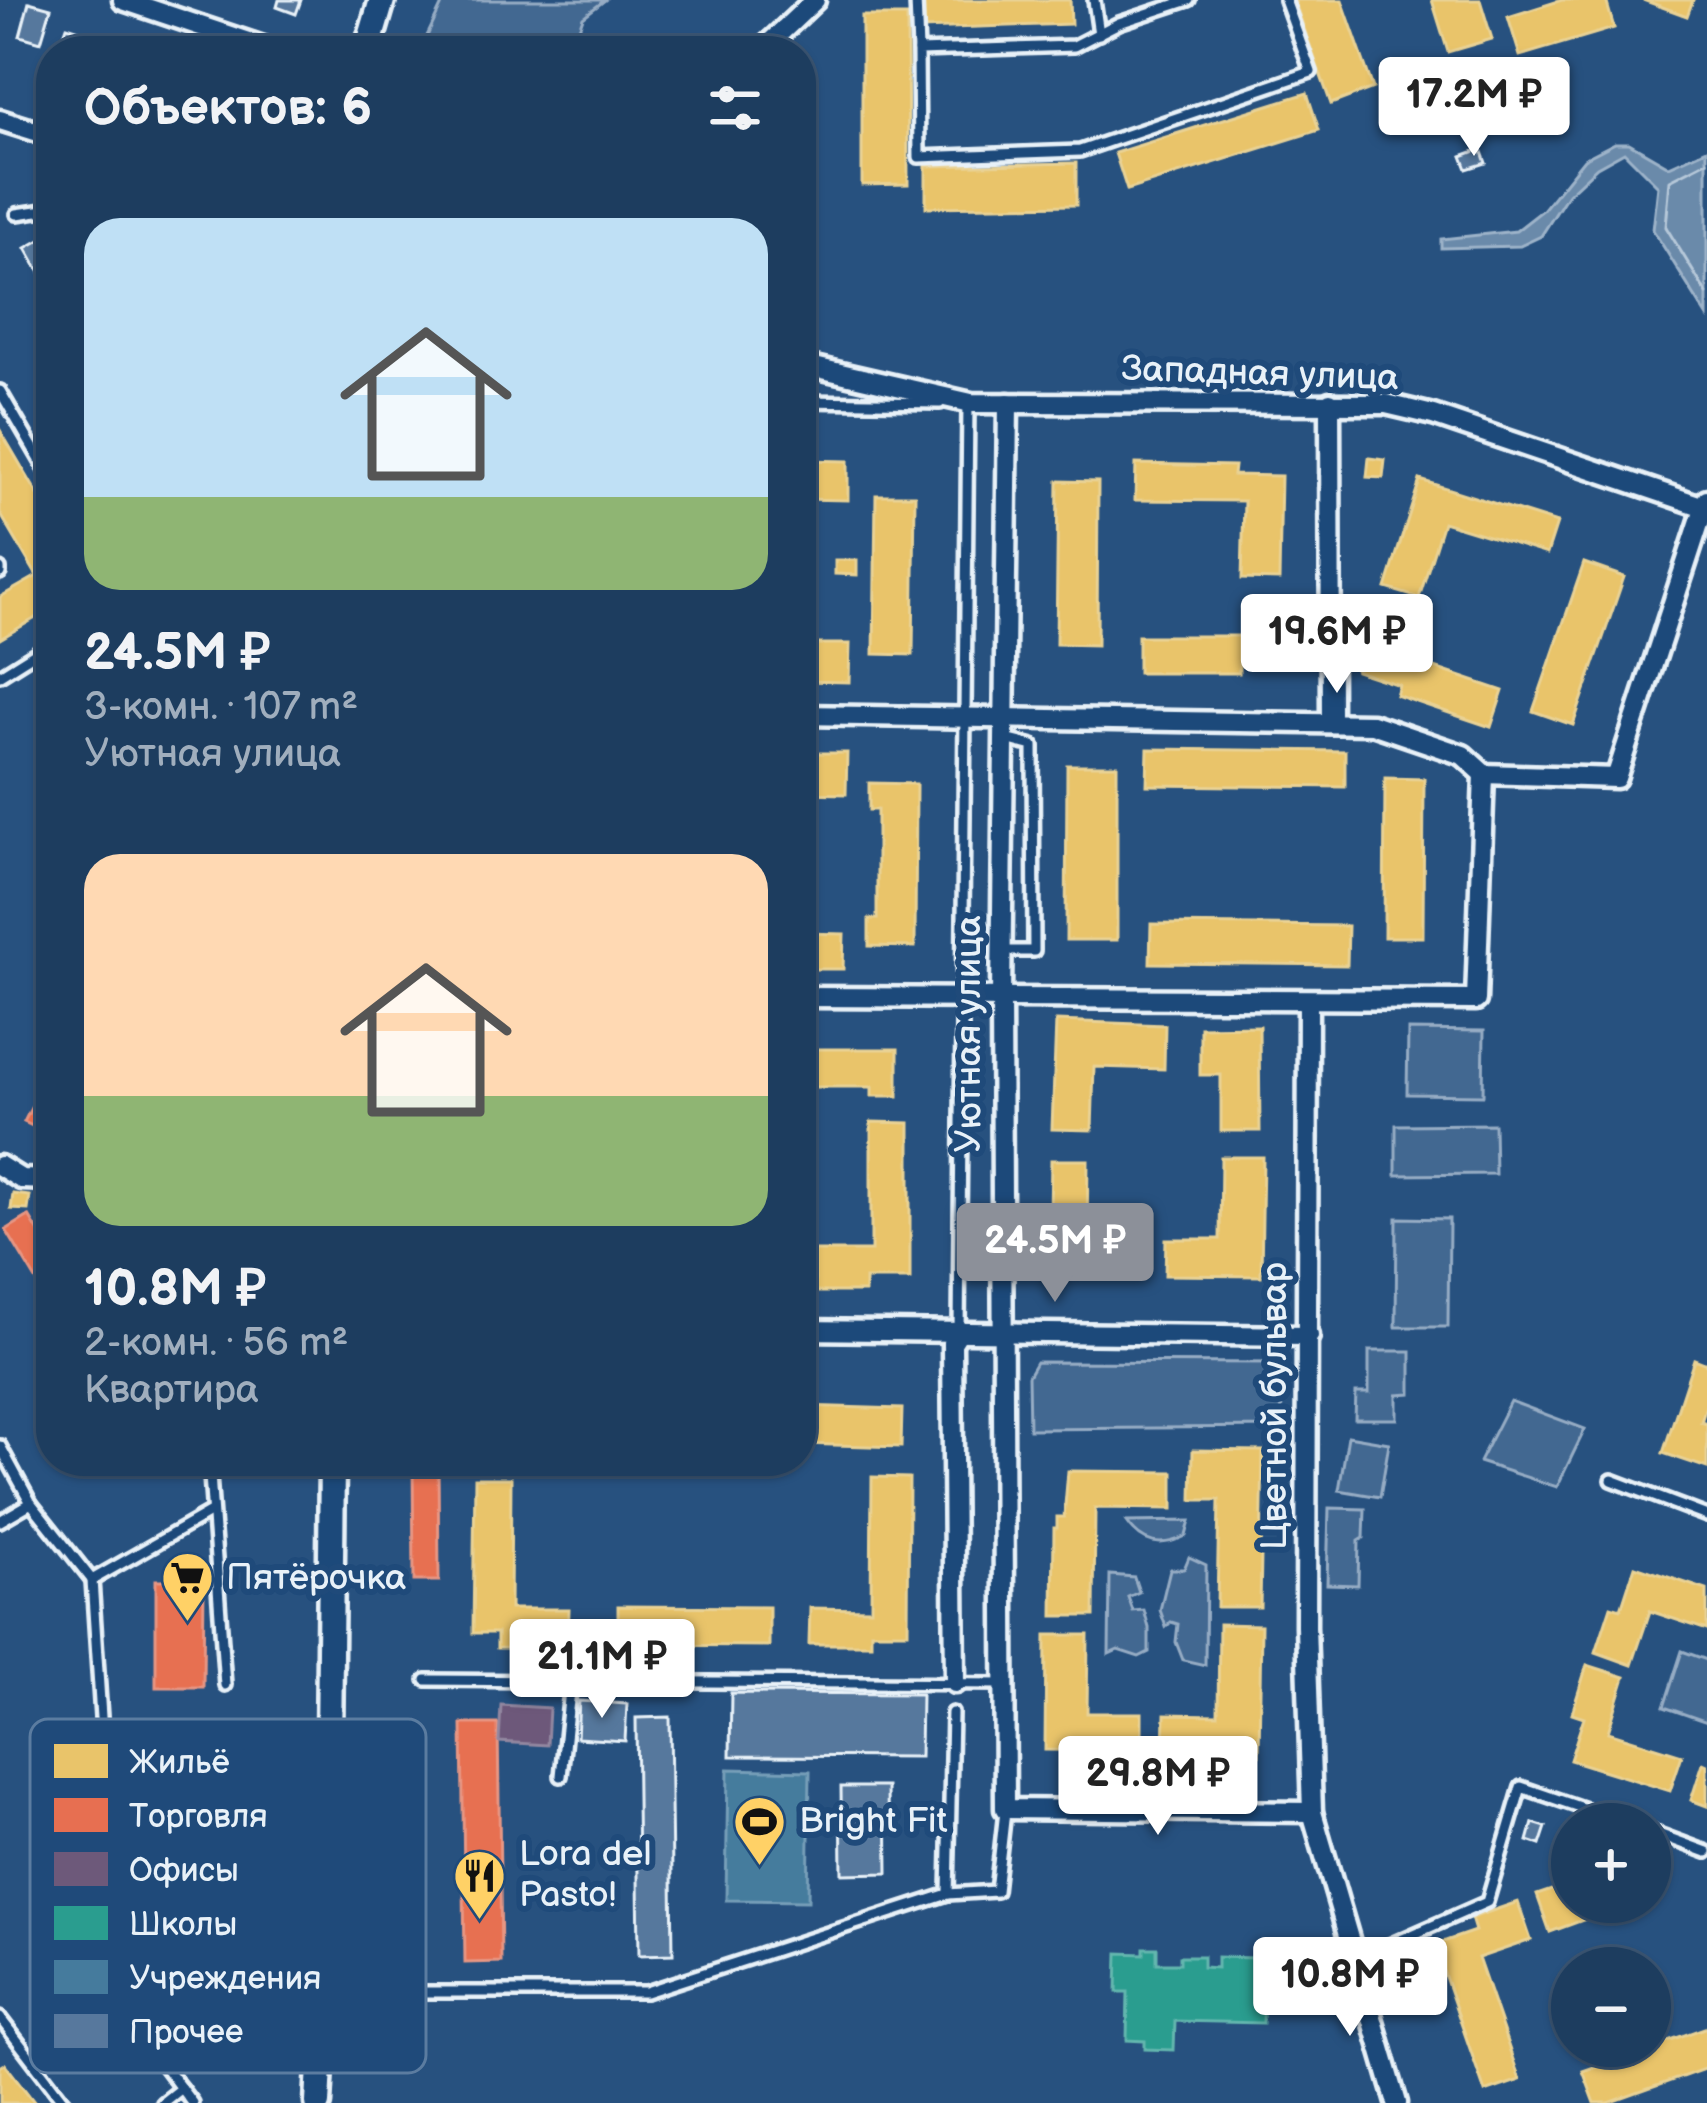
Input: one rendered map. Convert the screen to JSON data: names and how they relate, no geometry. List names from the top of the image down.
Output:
{
  "streets": {
    "street": ["Западная улица", "Уютная улица", "Цветной бульвар"]
  },
  "crossings": [
    ["Западная улица", "Уютная улица"]
  ],
  "places": {
    "supermarket": ["Пятёрочка"],
    "sports": ["Bright Fit"],
    "restaurant": ["Lora del Pasto!"]
  },
  "legend": [
    "Жильё",
    "Торговля",
    "Офисы",
    "Школы",
    "Учреждения",
    "Прочее"
  ],
  "page": {
    "heading": "Объектов: 6",
    "price": [
      "17.2M ₽",
      "19.6M ₽",
      "24.5M ₽",
      "21.1M ₽",
      "29.8M ₽",
      "10.8M ₽"
    ],
    "list": [
      {
        "name": "24.5M ₽",
        "note": "3-комн. · 107 m² · Уютная улица"
      },
      {
        "name": "10.8M ₽",
        "note": "2-комн. · 56 m² · Квартира"
      }
    ],
    "map_buttons": ["+", "−"]
  }
}
